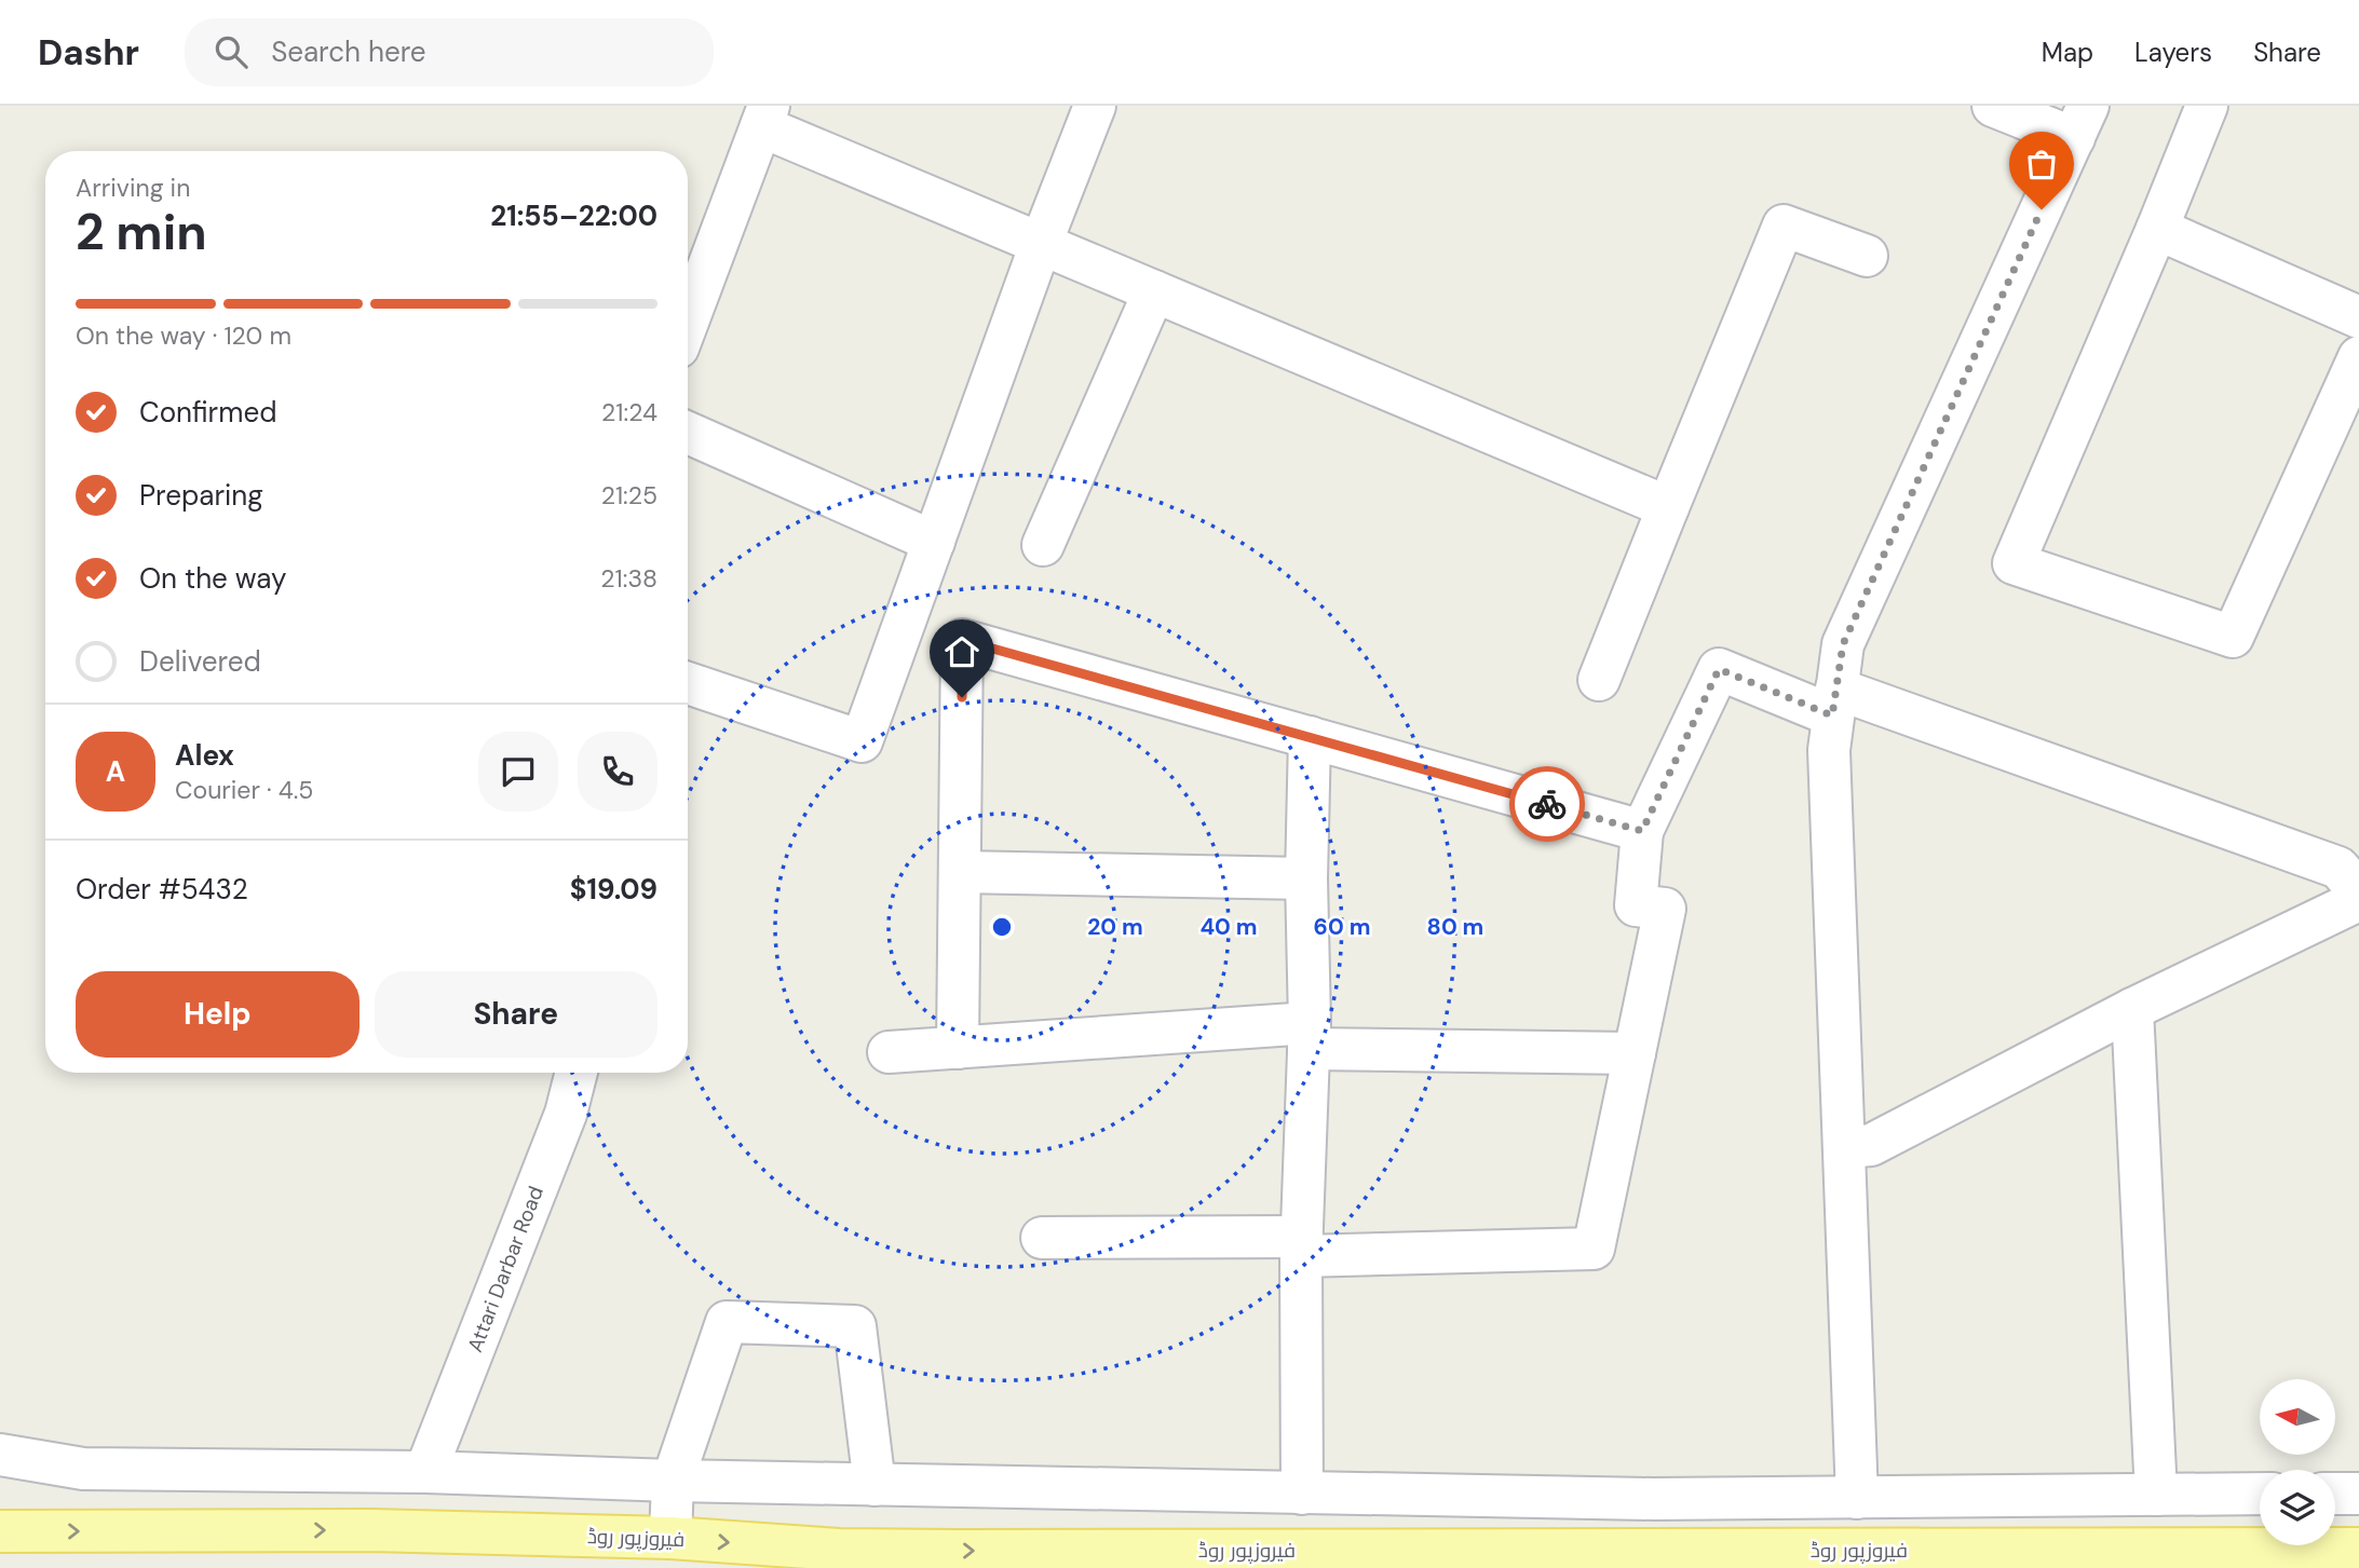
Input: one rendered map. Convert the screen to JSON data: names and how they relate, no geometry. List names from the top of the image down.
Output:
{
  "streets": {
    "main road": ["فیروزپور روڈ"],
    "street": ["Attari Darbar Road"]
  },
  "one_way": ["فیروزپور روڈ"],
  "north": "left",
  "page": {
    "header": "Dashr",
    "search": "Search here",
    "nav": ["Map", "Layers", "Share"],
    "heading": ["2 min", "Arriving in", "21:55–22:00"],
    "panel": [
      "Alex",
      "Courier · 4.5",
      "Order #5432",
      "$19.09"
    ],
    "bar": "On the way · 120 m",
    "list": [
      ["Confirmed", "21:24"],
      ["Preparing", "21:25"],
      ["On the way", "21:38"],
      "Delivered"
    ],
    "round": "A",
    "buttons": ["Help", "Share"]
  },
  "rings": [
    "20 m",
    "40 m",
    "60 m",
    "80 m"
  ]
}
